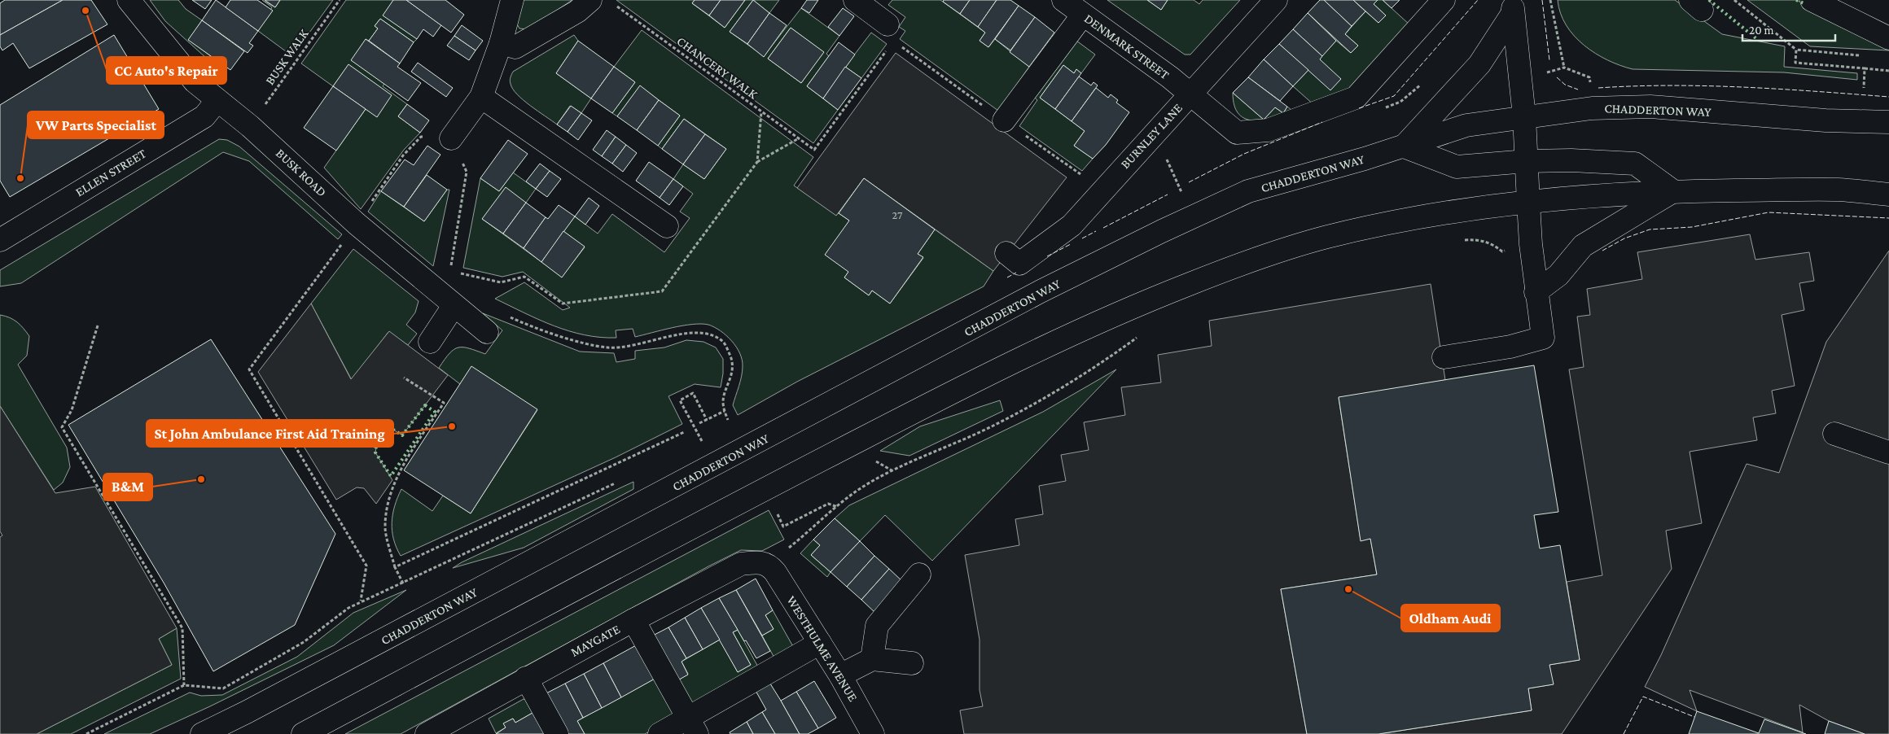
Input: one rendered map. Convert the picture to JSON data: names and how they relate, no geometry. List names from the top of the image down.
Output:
{
  "streets": {
    "main road": [
      "DENMARK STREET",
      "CHADDERTON WAY",
      "BURNLEY LANE",
      "ELLEN STREET",
      "BUSK ROAD",
      "MAYGATE",
      "WESTHULME AVENUE"
    ],
    "path": ["BUSK WALK", "CHANCERY WALK"]
  },
  "crossings": [
    ["DENMARK STREET", "BURNLEY LANE"],
    ["BUSK WALK", "BUSK ROAD"],
    ["ELLEN STREET", "BUSK ROAD"],
    ["MAYGATE", "WESTHULME AVENUE"]
  ],
  "places": [
    "CC Auto's Repair",
    "VW Parts Specialist",
    "St John Ambulance First Aid Training",
    "B&M",
    "Oldham Audi"
  ],
  "house_numbers": ["27"],
  "scale_bar": "20 m"
}
